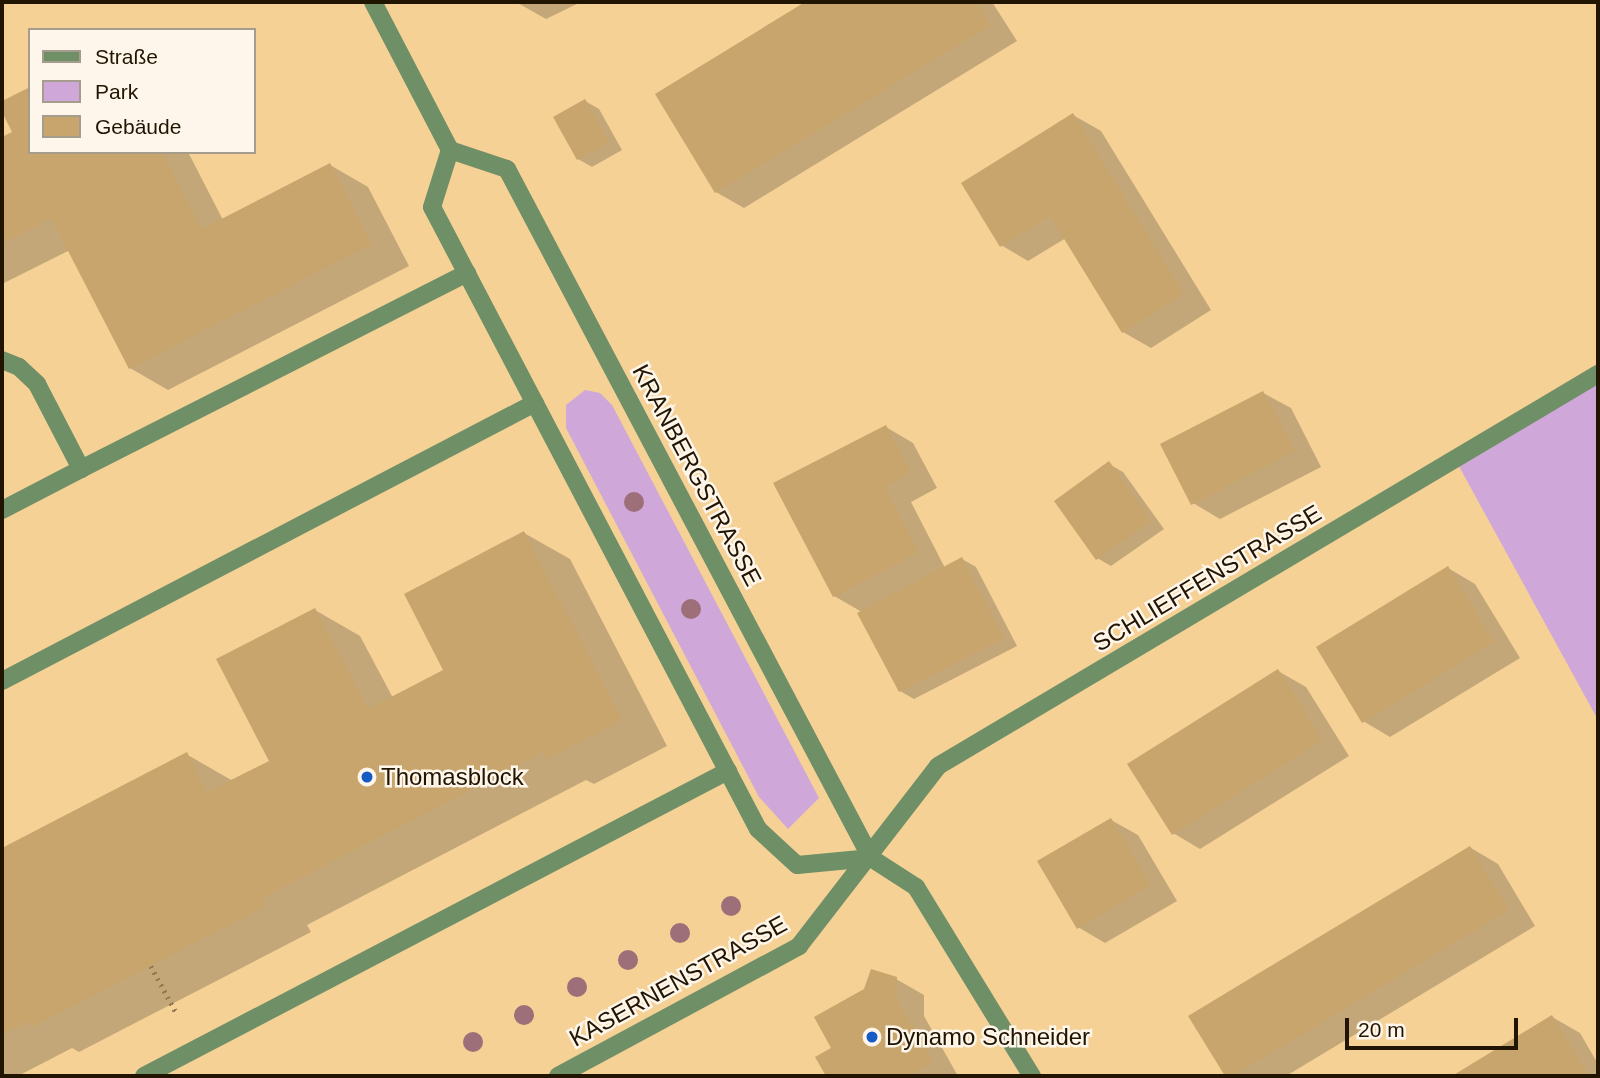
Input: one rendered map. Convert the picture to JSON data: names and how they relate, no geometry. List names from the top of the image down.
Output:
{
  "streets": {
    "street": ["KRANBERGSTRASSE", "SCHLIEFFENSTRASSE", "KASERNENSTRASSE"]
  },
  "crossings": [
    ["KRANBERGSTRASSE", "SCHLIEFFENSTRASSE"],
    ["KRANBERGSTRASSE", "KASERNENSTRASSE"],
    ["SCHLIEFFENSTRASSE", "KASERNENSTRASSE"]
  ],
  "places": ["Thomasblock", "Dynamo Schneider"],
  "legend": ["Straße", "Park", "Gebäude"],
  "scale_bar": "20 m"
}
